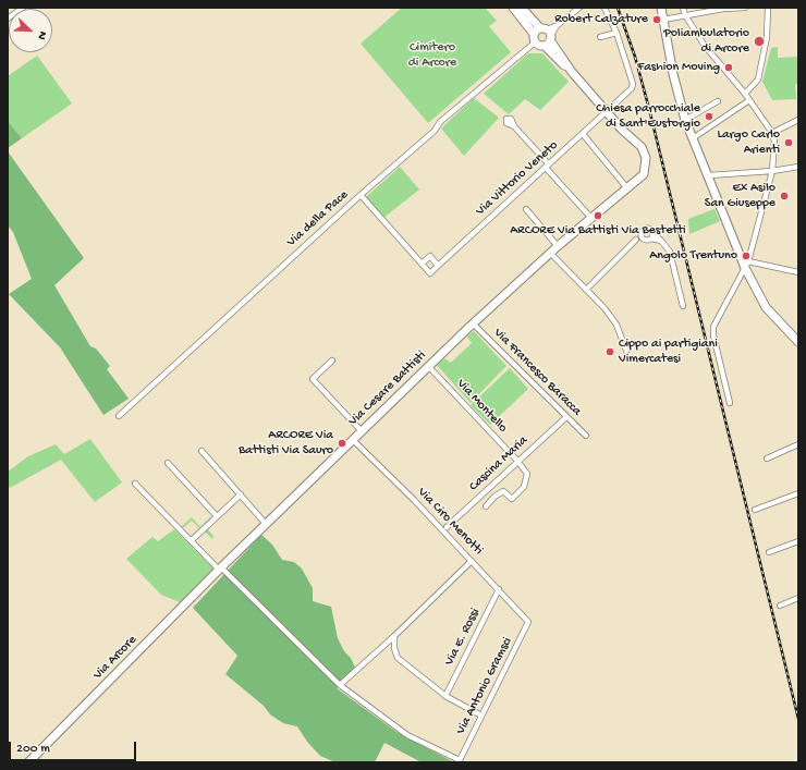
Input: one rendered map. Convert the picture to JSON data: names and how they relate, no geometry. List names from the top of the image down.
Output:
{
  "streets": {
    "street": [
      "Via Vittorio Veneto",
      "Via della Pace",
      "Via Francesco Baracca",
      "Via Cesare Battisti",
      "Via Montello",
      "Cascina Maria",
      "Via Ciro Menotti",
      "Via E. Rossi",
      "Via Arcore",
      "Via Antonio Gramsci"
    ]
  },
  "crossings": [
    ["Via Vittorio Veneto", "Via Cesare Battisti"],
    ["Via Francesco Baracca", "Via Cesare Battisti"],
    ["Via Francesco Baracca", "Cascina Maria"],
    ["Via Cesare Battisti", "Via Montello"],
    ["Via Cesare Battisti", "Via Ciro Menotti"],
    ["Via Cesare Battisti", "Via Arcore"],
    ["Via Montello", "Cascina Maria"],
    ["Via Ciro Menotti", "Via E. Rossi"],
    ["Via Ciro Menotti", "Via Antonio Gramsci"]
  ],
  "parks": ["Cimitero di Arcore"],
  "places": [
    "Robert Calzature",
    "Poliambulatorio di Arcore",
    "Fashion Moving",
    "Chiesa parrocchiale di Sant'Eustorgio",
    "Largo Carlo Arienti",
    "Ex Asilo San Giuseppe",
    "ARCORE Via Battisti Via Bestetti",
    "Angolo Trentuno",
    "Cippo ai partigiani Vimercatesi",
    "ARCORE Via Battisti Via Sauro"
  ],
  "scale_bar": "200 m",
  "north": "bottom right"
}
